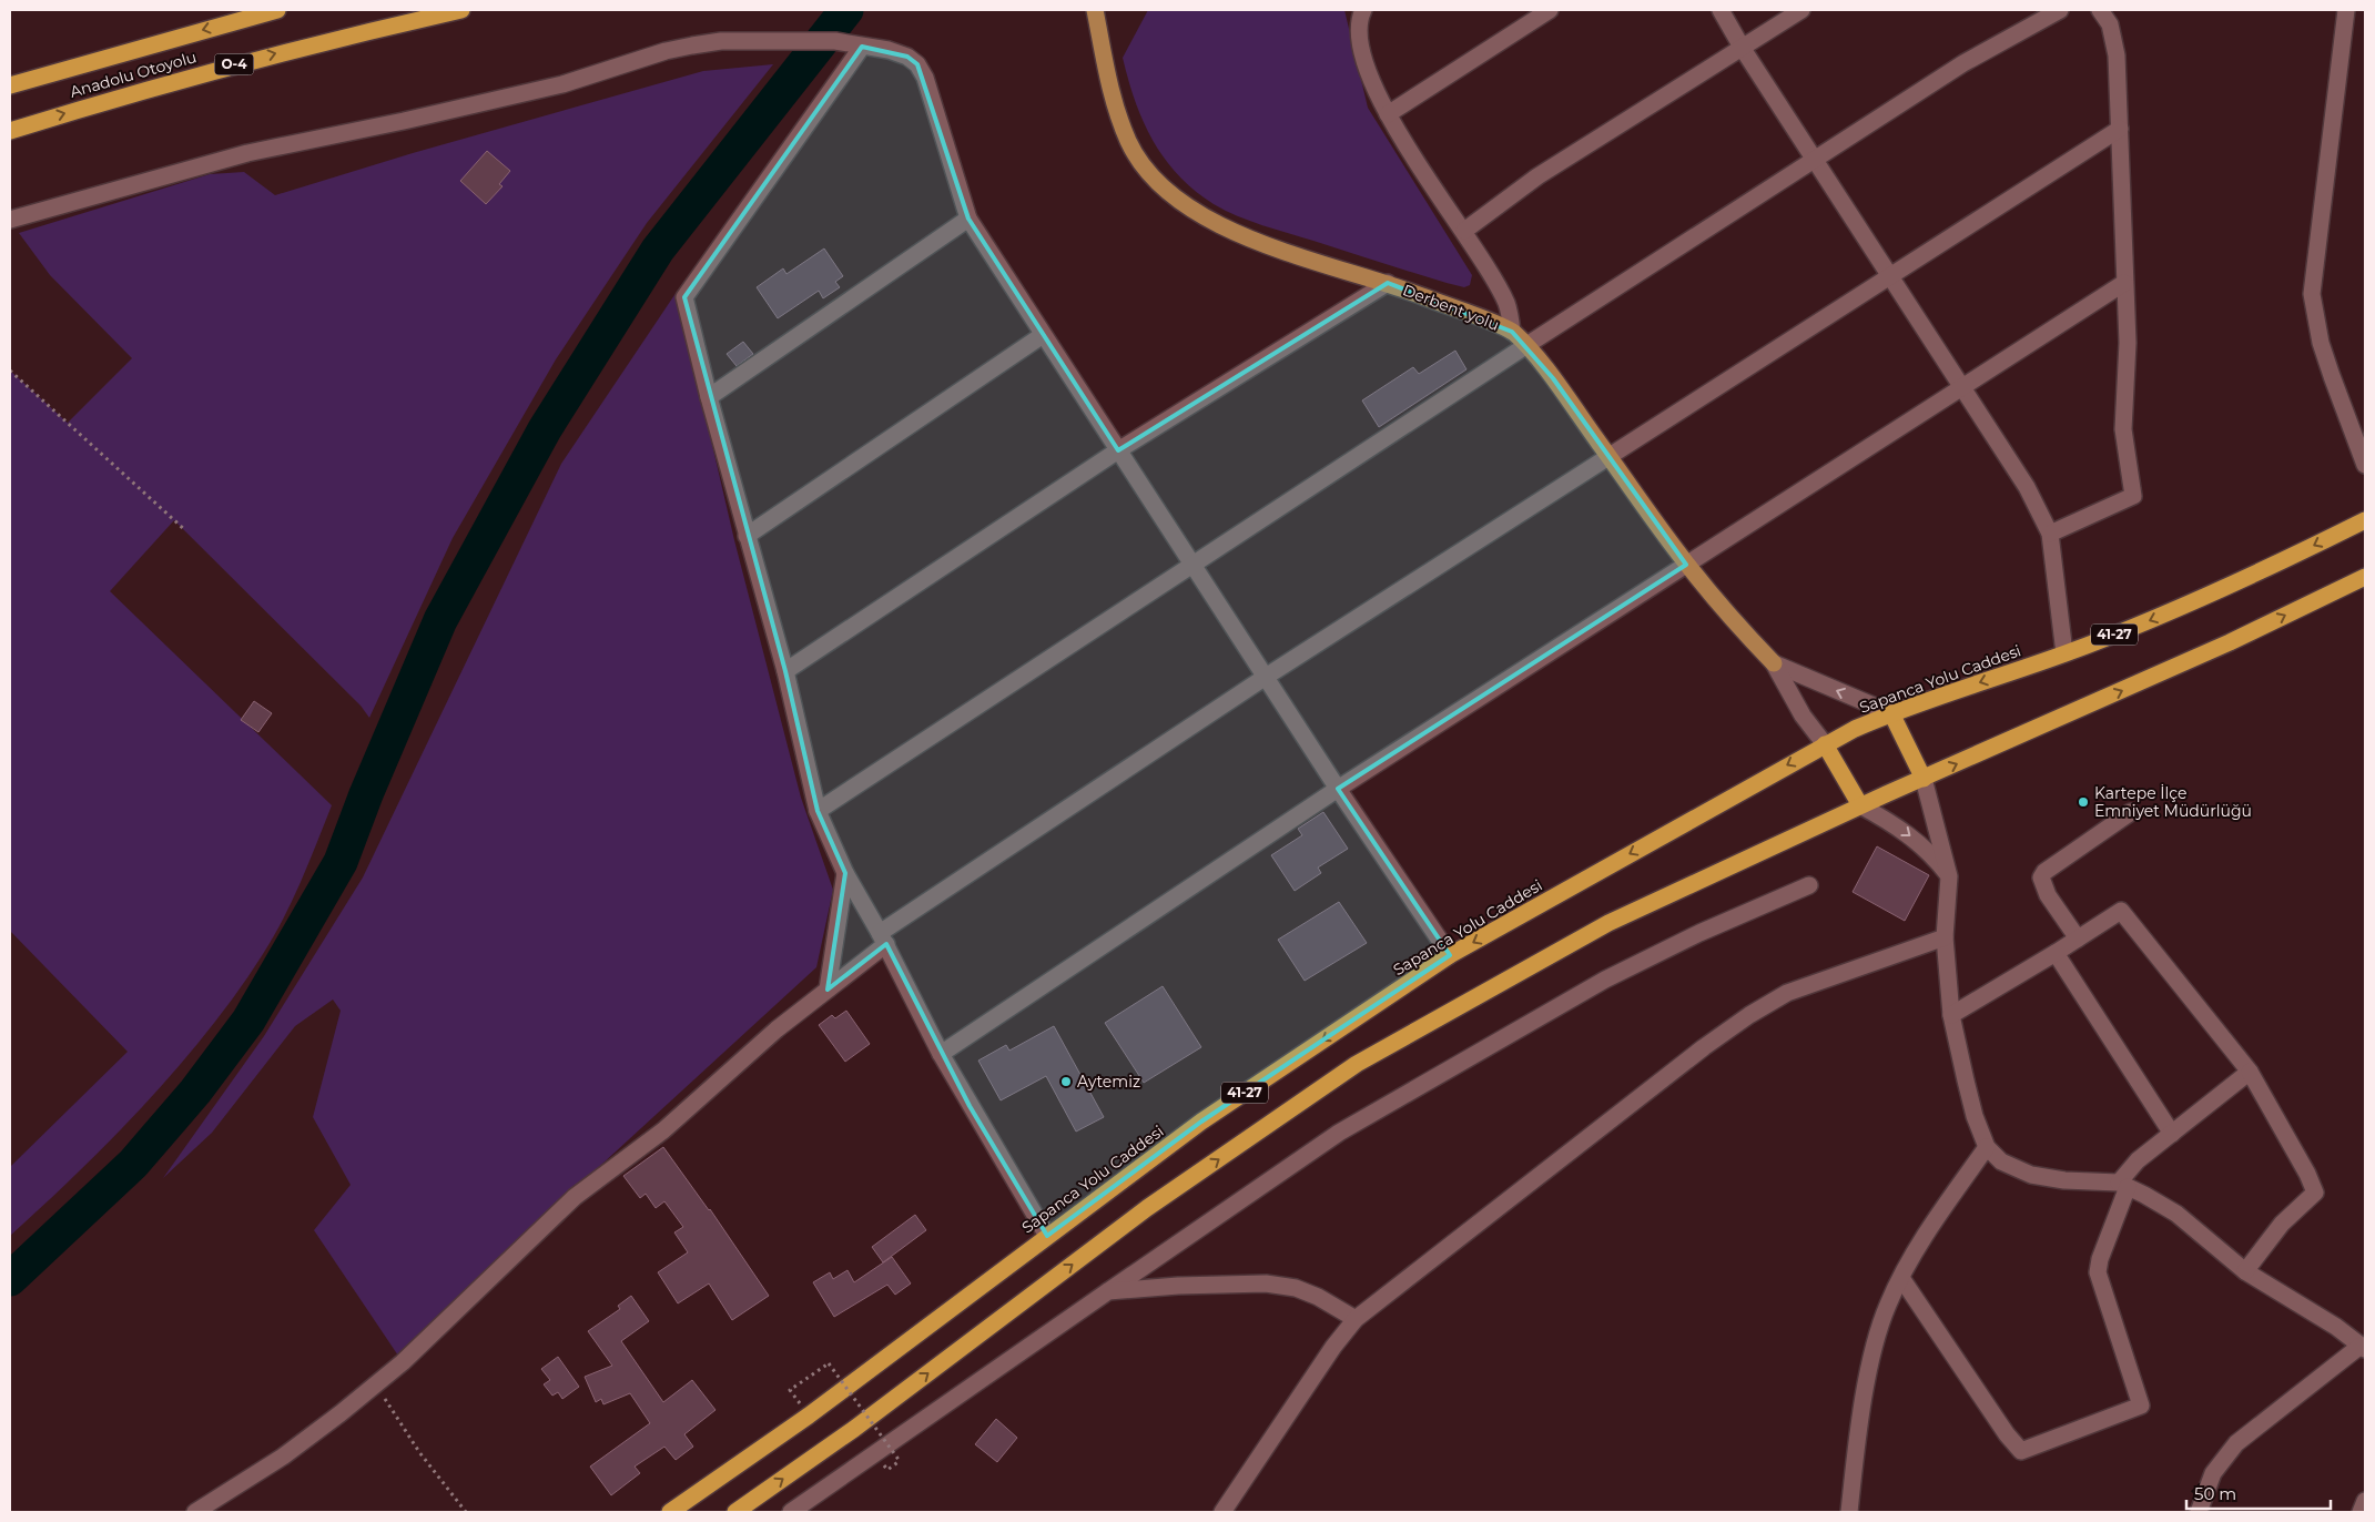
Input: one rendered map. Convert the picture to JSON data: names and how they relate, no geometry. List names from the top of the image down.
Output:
{
  "streets": {
    "highway": [
      "O-4",
      "Anadolu Otoyolu",
      "41-27",
      "Sapanca Yolu Caddesi"
    ],
    "main road": ["Derbent yolu"]
  },
  "places": ["Kartepe İlçe Emniyet Müdürlüğü", "Aytemiz"],
  "scale_bar": "50 m"
}
